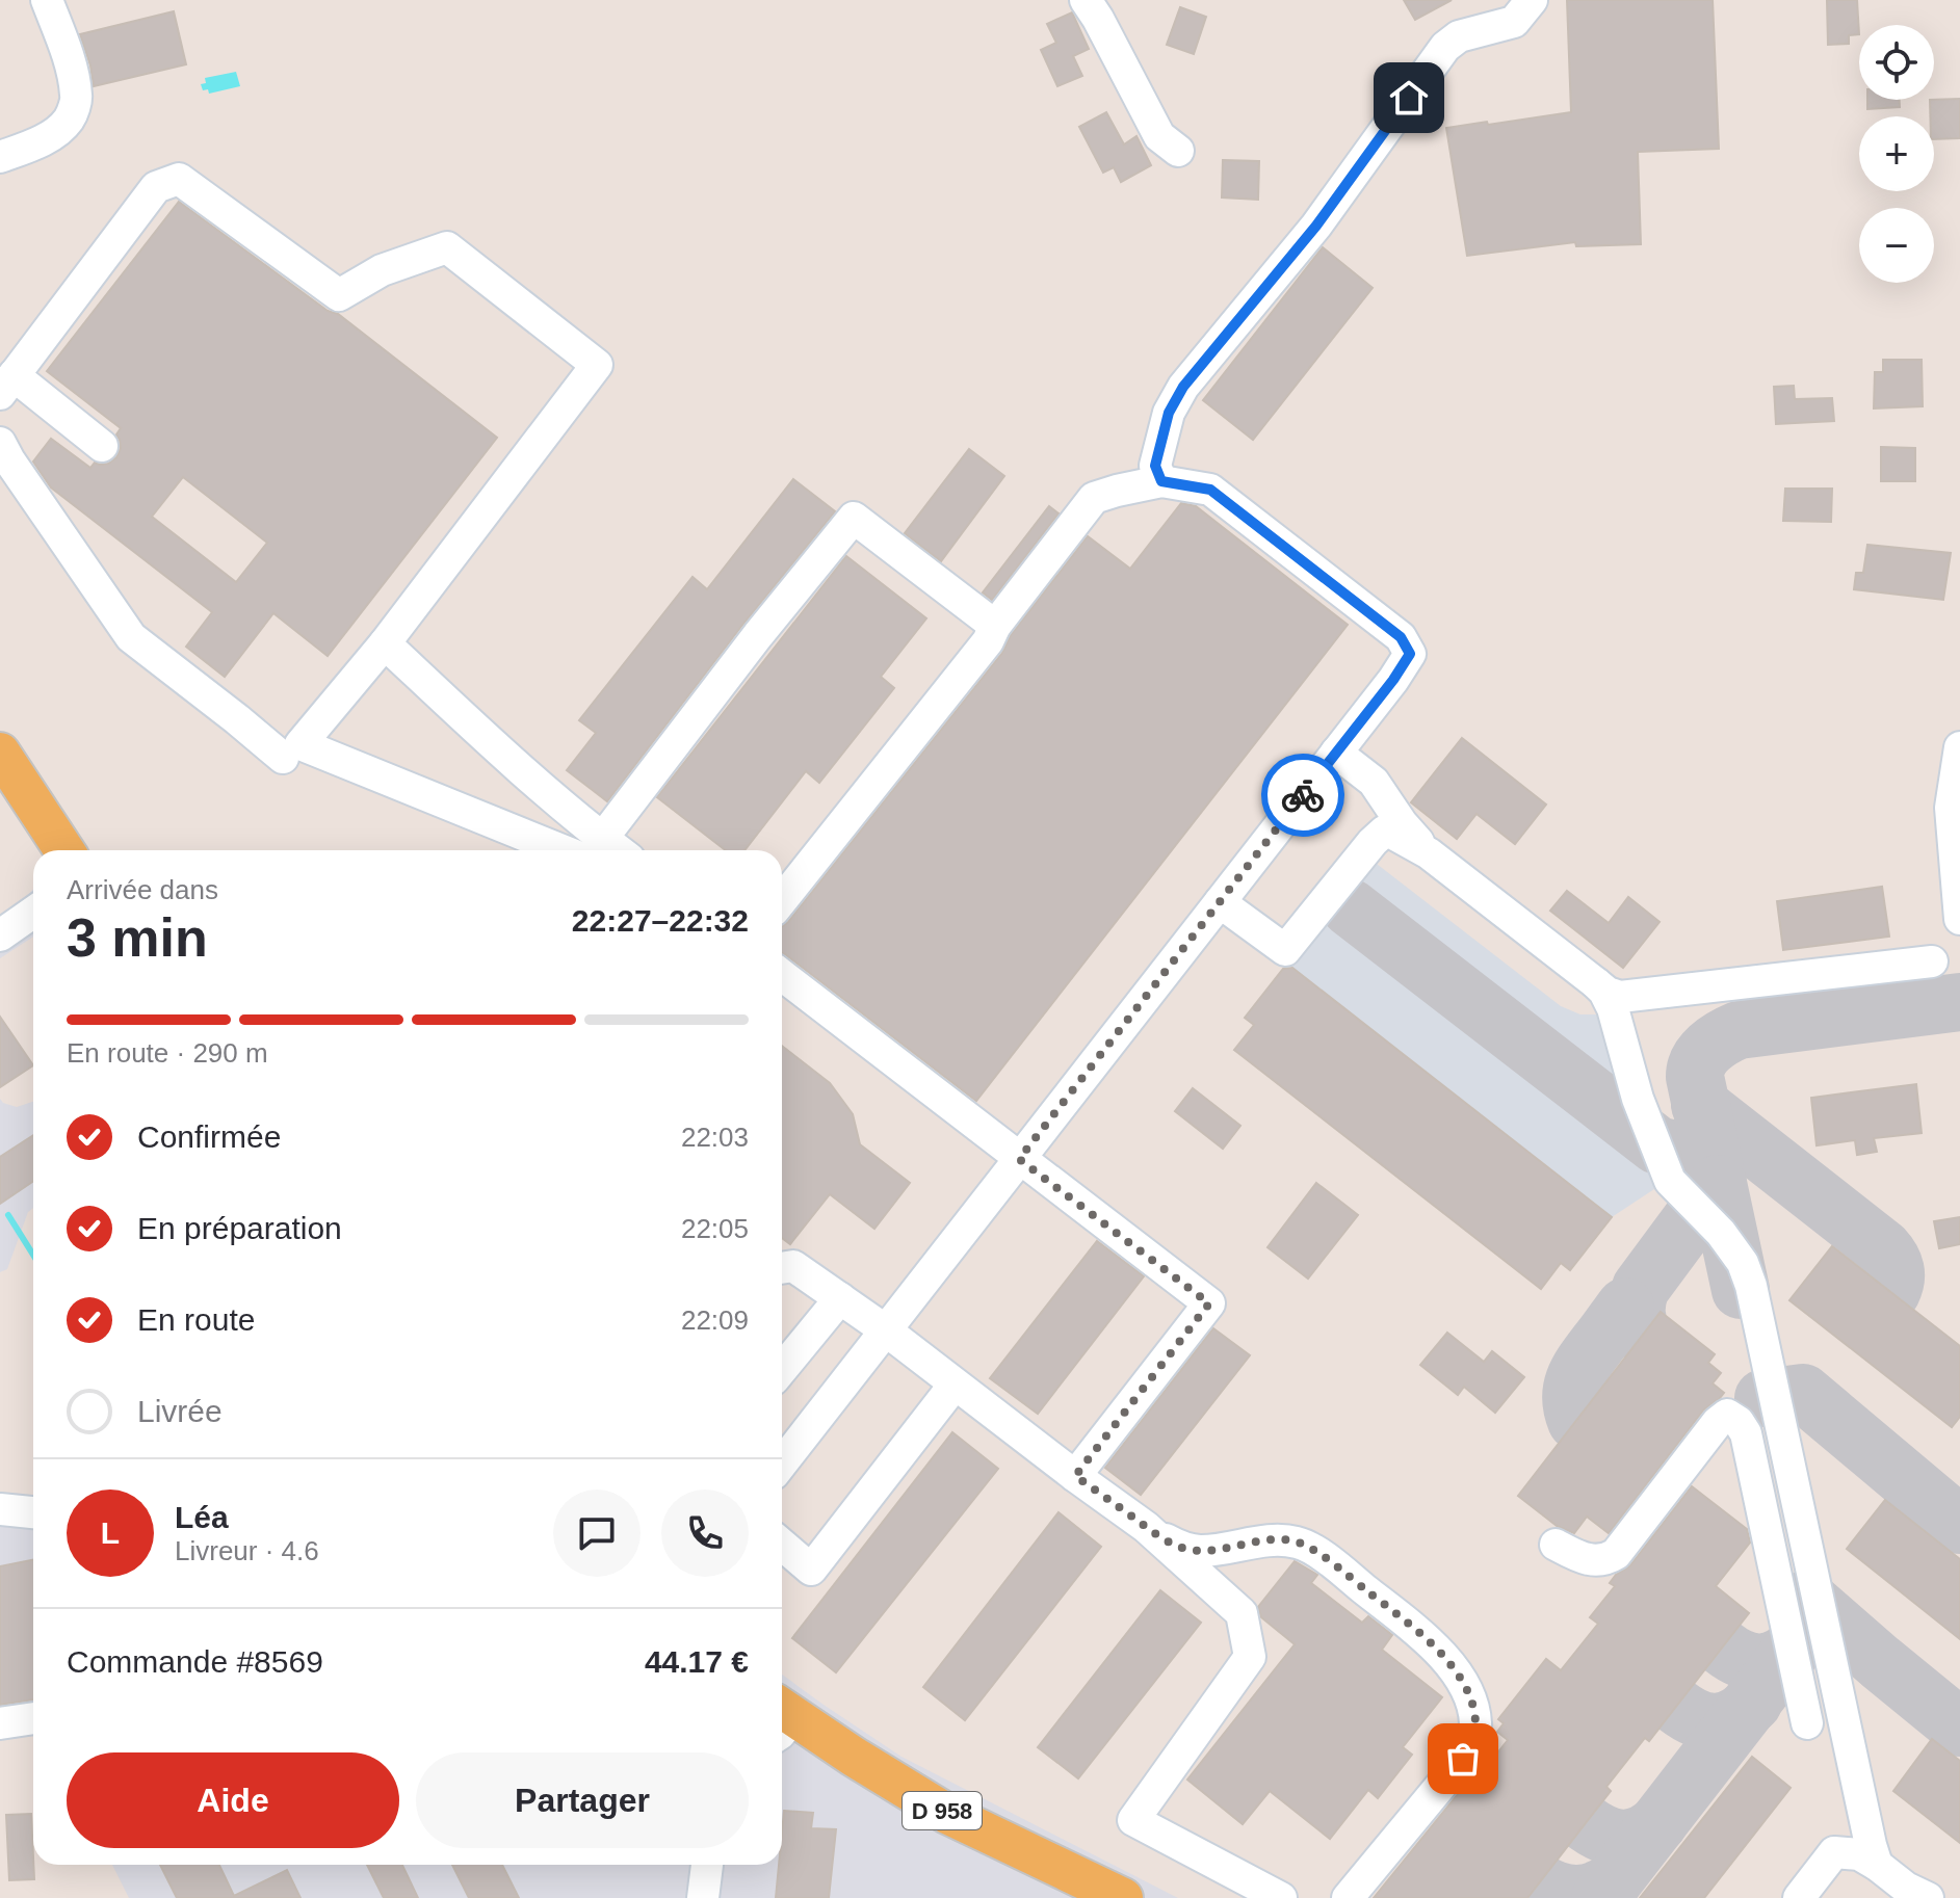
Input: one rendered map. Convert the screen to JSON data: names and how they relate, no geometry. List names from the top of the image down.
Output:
{
  "streets": {
    "main road": ["D 958"]
  },
  "page": {
    "map_buttons": ["+", "−"],
    "heading": ["3 min", "Arrivée dans", "22:27–22:32"],
    "panel": [
      "Léa",
      "Livreur · 4.6",
      "Commande #8569",
      "44.17 €"
    ],
    "bar": "En route · 290 m",
    "list": [
      ["Confirmée", "22:03"],
      ["En préparation", "22:05"],
      ["En route", "22:09"],
      "Livrée"
    ],
    "round": "L",
    "buttons": ["Aide", "Partager"]
  }
}
